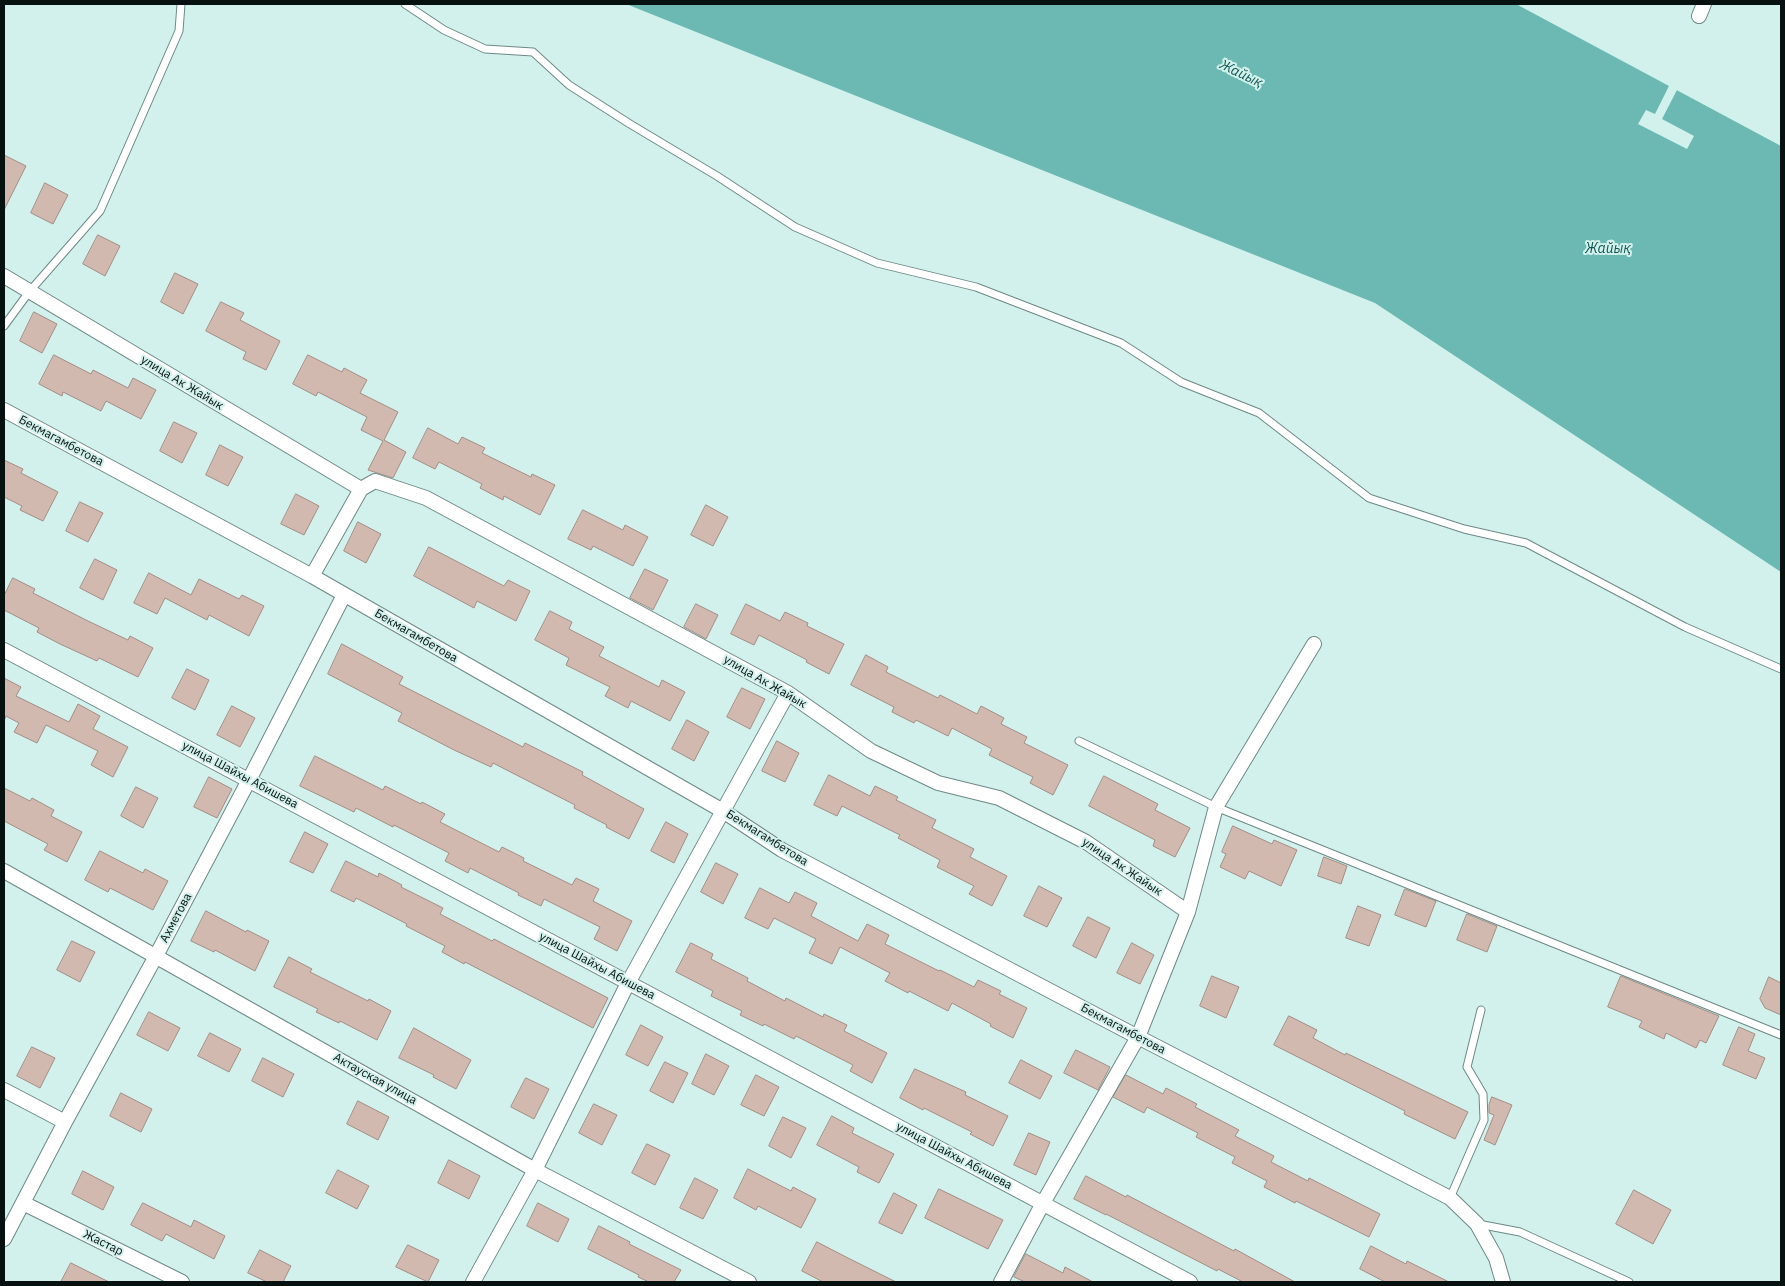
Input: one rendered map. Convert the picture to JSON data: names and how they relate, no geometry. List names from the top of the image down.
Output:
{
  "streets": {
    "street": [
      "улица Ак Жайык",
      "Бекмагамбетова",
      "улица Шайхы Абишева",
      "Ахметова",
      "Актауская улица",
      "Жастар"
    ]
  },
  "crossings": [
    ["Бекмагамбетова", "Ахметова"],
    ["улица Шайхы Абишева", "Ахметова"],
    ["Ахметова", "Актауская улица"],
    ["Ахметова", "Жастар"]
  ],
  "water": ["Жайық"]
}
